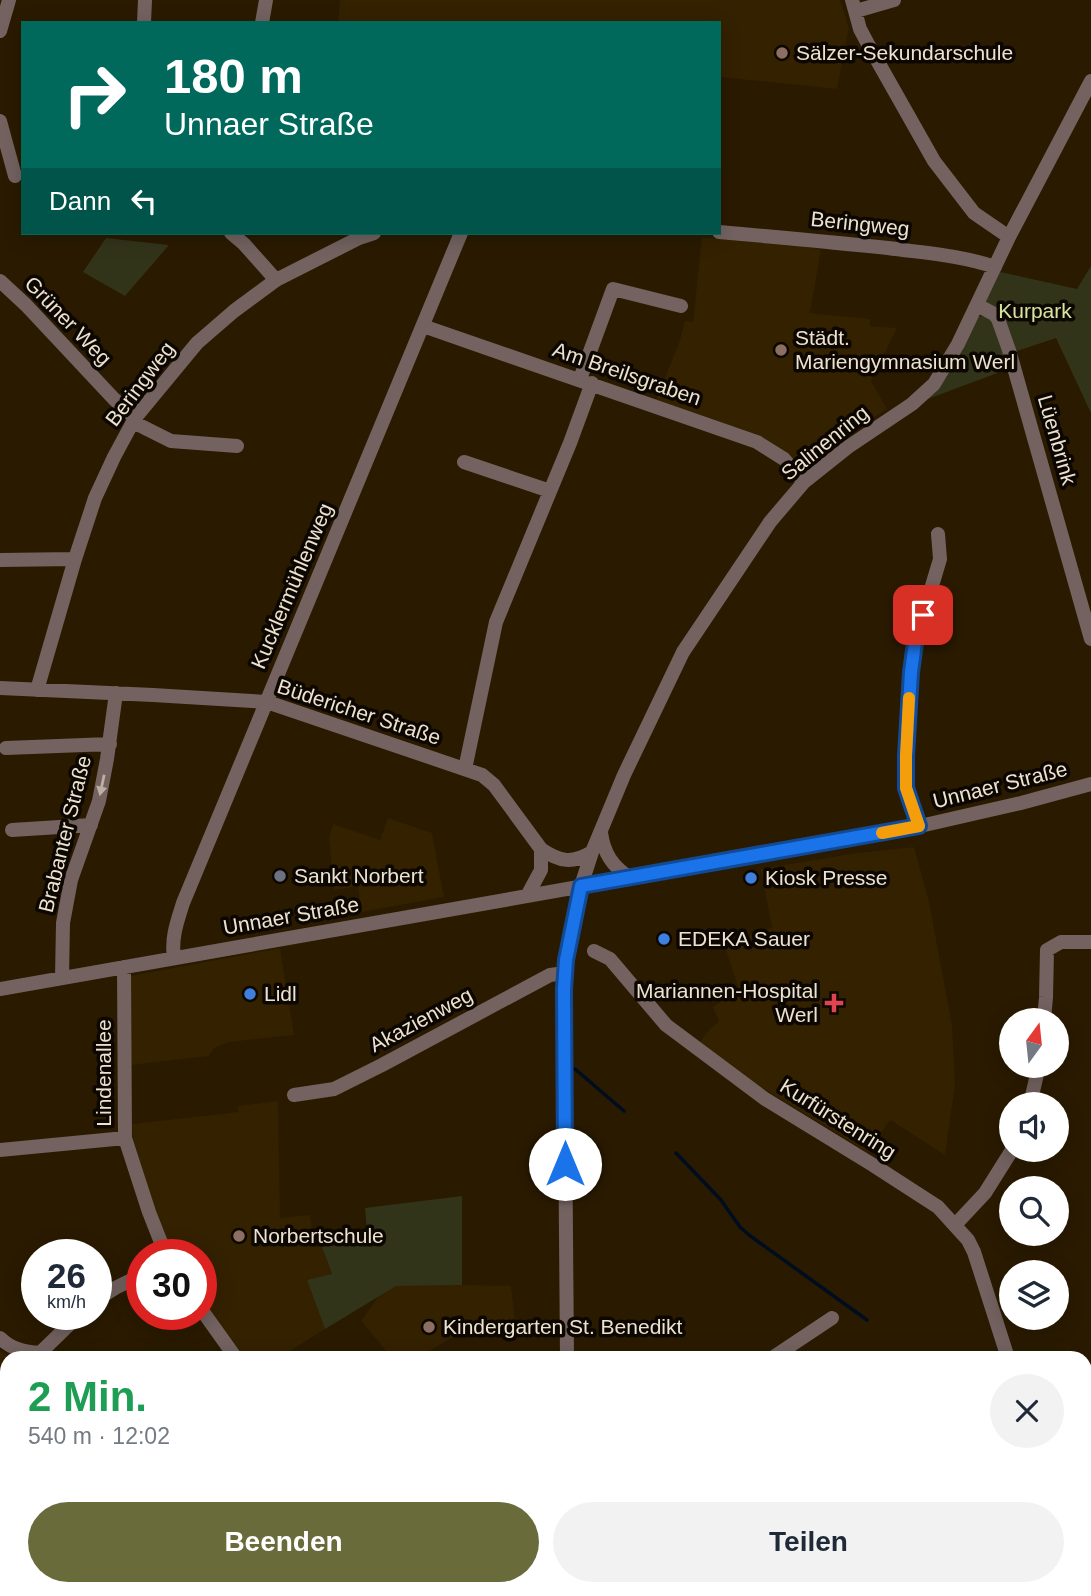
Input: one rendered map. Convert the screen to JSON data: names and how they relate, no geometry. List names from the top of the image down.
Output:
{
  "streets": {
    "street": [
      "Beringweg",
      "Grüner Weg",
      "Am Breilsgraben",
      "Lüenbrink",
      "Salinenring",
      "Kucklermühlenweg",
      "Büdericher Straße",
      "Unnaer Straße",
      "Brabanter Straße",
      "Akazienweg",
      "Lindenallee",
      "Kurfürstenring"
    ]
  },
  "crossings": [
    ["Beringweg", "Grüner Weg"],
    ["Beringweg", "Salinenring"],
    ["Beringweg", "Büdericher Straße"],
    ["Am Breilsgraben", "Salinenring"],
    ["Am Breilsgraben", "Kucklermühlenweg"],
    ["Lüenbrink", "Salinenring"],
    ["Salinenring", "Unnaer Straße"],
    ["Salinenring", "Akazienweg"],
    ["Kucklermühlenweg", "Büdericher Straße"],
    ["Kucklermühlenweg", "Unnaer Straße"],
    ["Büdericher Straße", "Brabanter Straße"],
    ["Unnaer Straße", "Brabanter Straße"],
    ["Unnaer Straße", "Lindenallee"]
  ],
  "parks": ["Kurpark"],
  "places": {
    "other": [
      "Sälzer-Sekundarschule",
      "Städt. Mariengymnasium Werl",
      "Sankt Norbert",
      "Kiosk Presse",
      "EDEKA Sauer",
      "Lidl",
      "Norbertschule",
      "Kindergarten St. Benedikt"
    ],
    "health": ["Mariannen-Hospital Werl"]
  },
  "north": "top",
  "page": {
    "turn": ["180 m", "Unnaer Straße"],
    "then": "Dann",
    "speed": "26 km/h",
    "limit": "30",
    "heading": ["2 Min.", "540 m · 12:02"],
    "buttons": ["Beenden", "Teilen"]
  }
}
